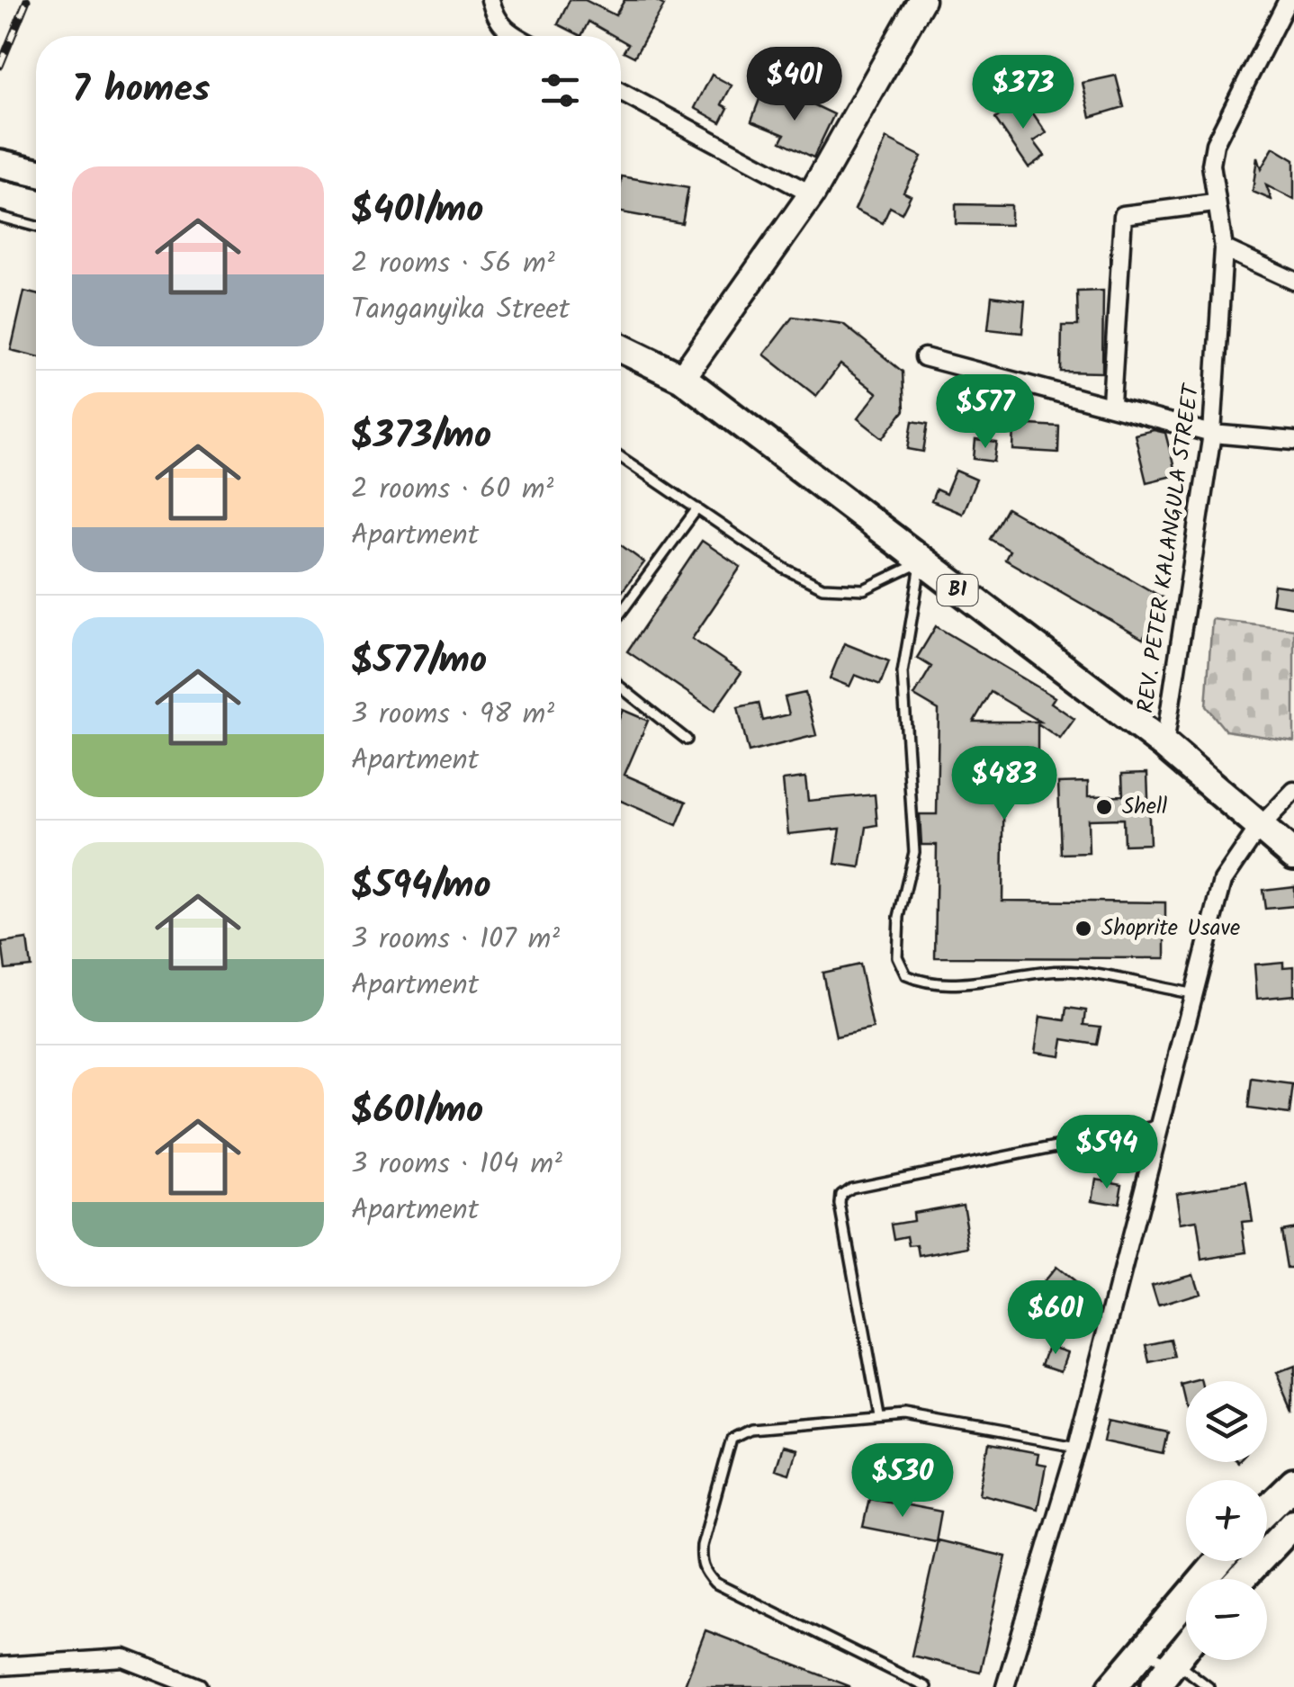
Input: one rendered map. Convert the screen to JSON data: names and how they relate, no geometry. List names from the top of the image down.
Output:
{
  "streets": {
    "main road": ["B1"],
    "street": ["REV. PETER KALANGULA STREET"]
  },
  "crossings": [
    ["REV. PETER KALANGULA STREET", "B1"]
  ],
  "places": ["Shell", "Shoprite Usave"],
  "page": {
    "heading": "7 homes",
    "price": [
      "$401",
      "$373",
      "$577",
      "$483",
      "$594",
      "$601",
      "$530"
    ],
    "list": [
      {
        "name": "$401/mo",
        "note": "2 rooms · 56 m² · Tanganyika Street"
      },
      {
        "name": "$373/mo",
        "note": "2 rooms · 60 m² · Apartment"
      },
      {
        "name": "$577/mo",
        "note": "3 rooms · 98 m² · Apartment"
      },
      {
        "name": "$594/mo",
        "note": "3 rooms · 107 m² · Apartment"
      },
      {
        "name": "$601/mo",
        "note": "3 rooms · 104 m² · Apartment"
      }
    ],
    "map_buttons": ["+", "−"]
  }
}
